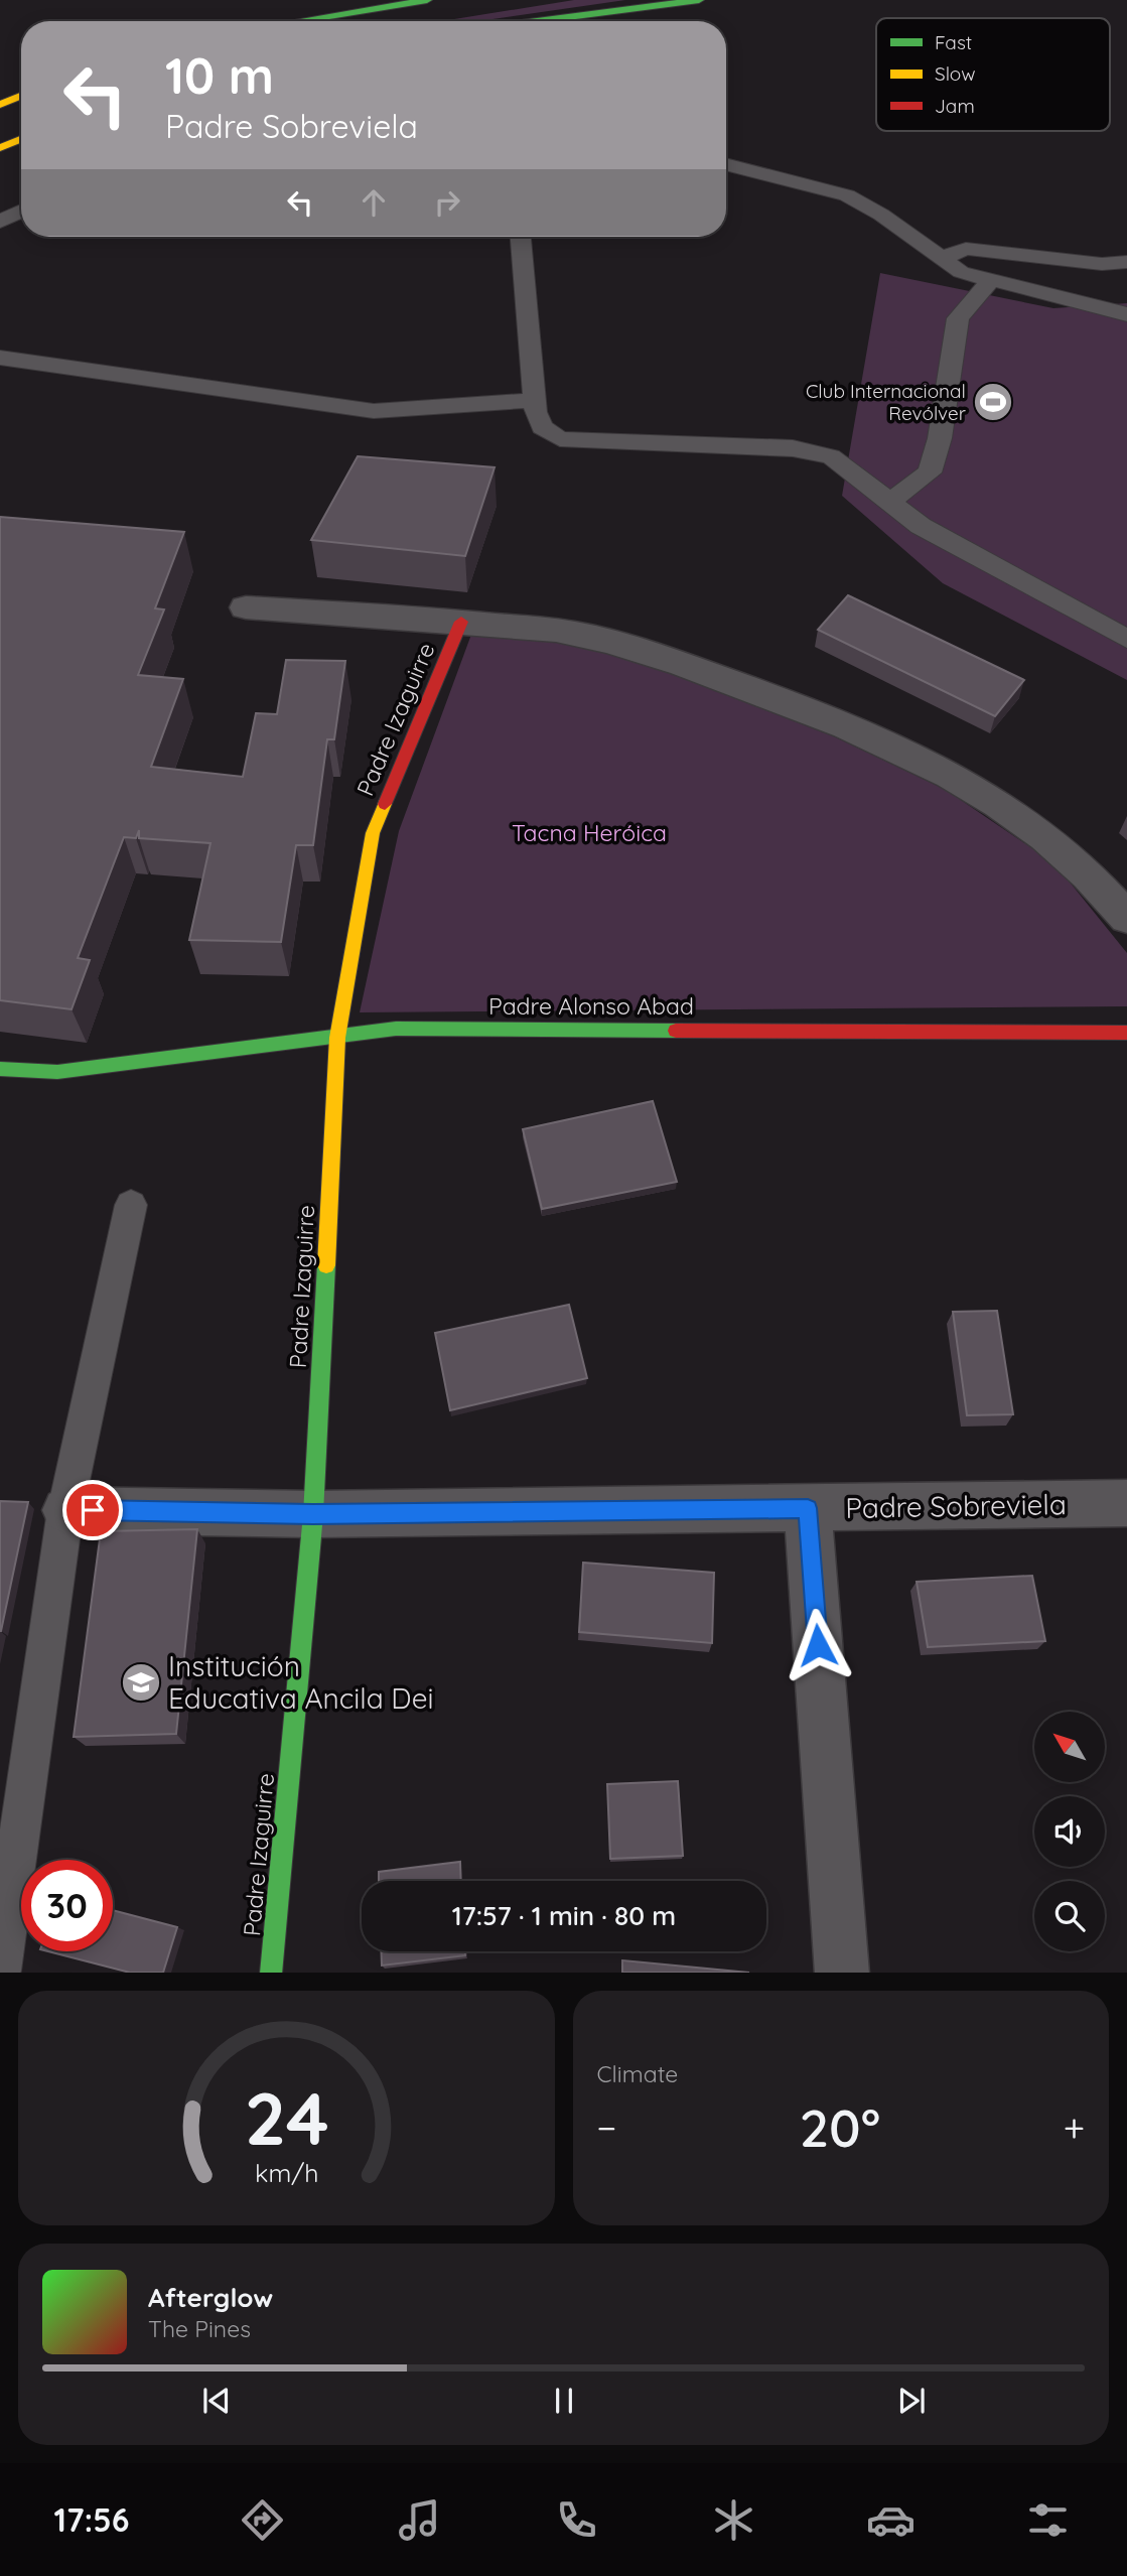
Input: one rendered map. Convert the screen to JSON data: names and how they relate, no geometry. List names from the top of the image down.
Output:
{
  "streets": {
    "street": ["Padre Izaguirre", "Padre Alonso Abad", "Padre Sobreviela"]
  },
  "crossings": [
    ["Padre Izaguirre", "Padre Alonso Abad"],
    ["Padre Izaguirre", "Padre Sobreviela"]
  ],
  "parks": ["Tacna Heróica"],
  "places": {
    "sports": ["Club Internacional Revólver"],
    "school or university": ["Institución Educativa Ancila Dei"]
  },
  "legend": ["Fast", "Slow", "Jam"],
  "north": "top left",
  "page": {
    "turn": ["10 m", "Padre Sobreviela"],
    "limit": "30",
    "trip": "17:57 · 1 min · 80 m",
    "tile": "Climate",
    "heat": ["−", "20°", "+"],
    "song": ["Afterglow", "The Pines"],
    "tabs": "17:56",
    "gauge": ["24", "km/h"]
  }
}
